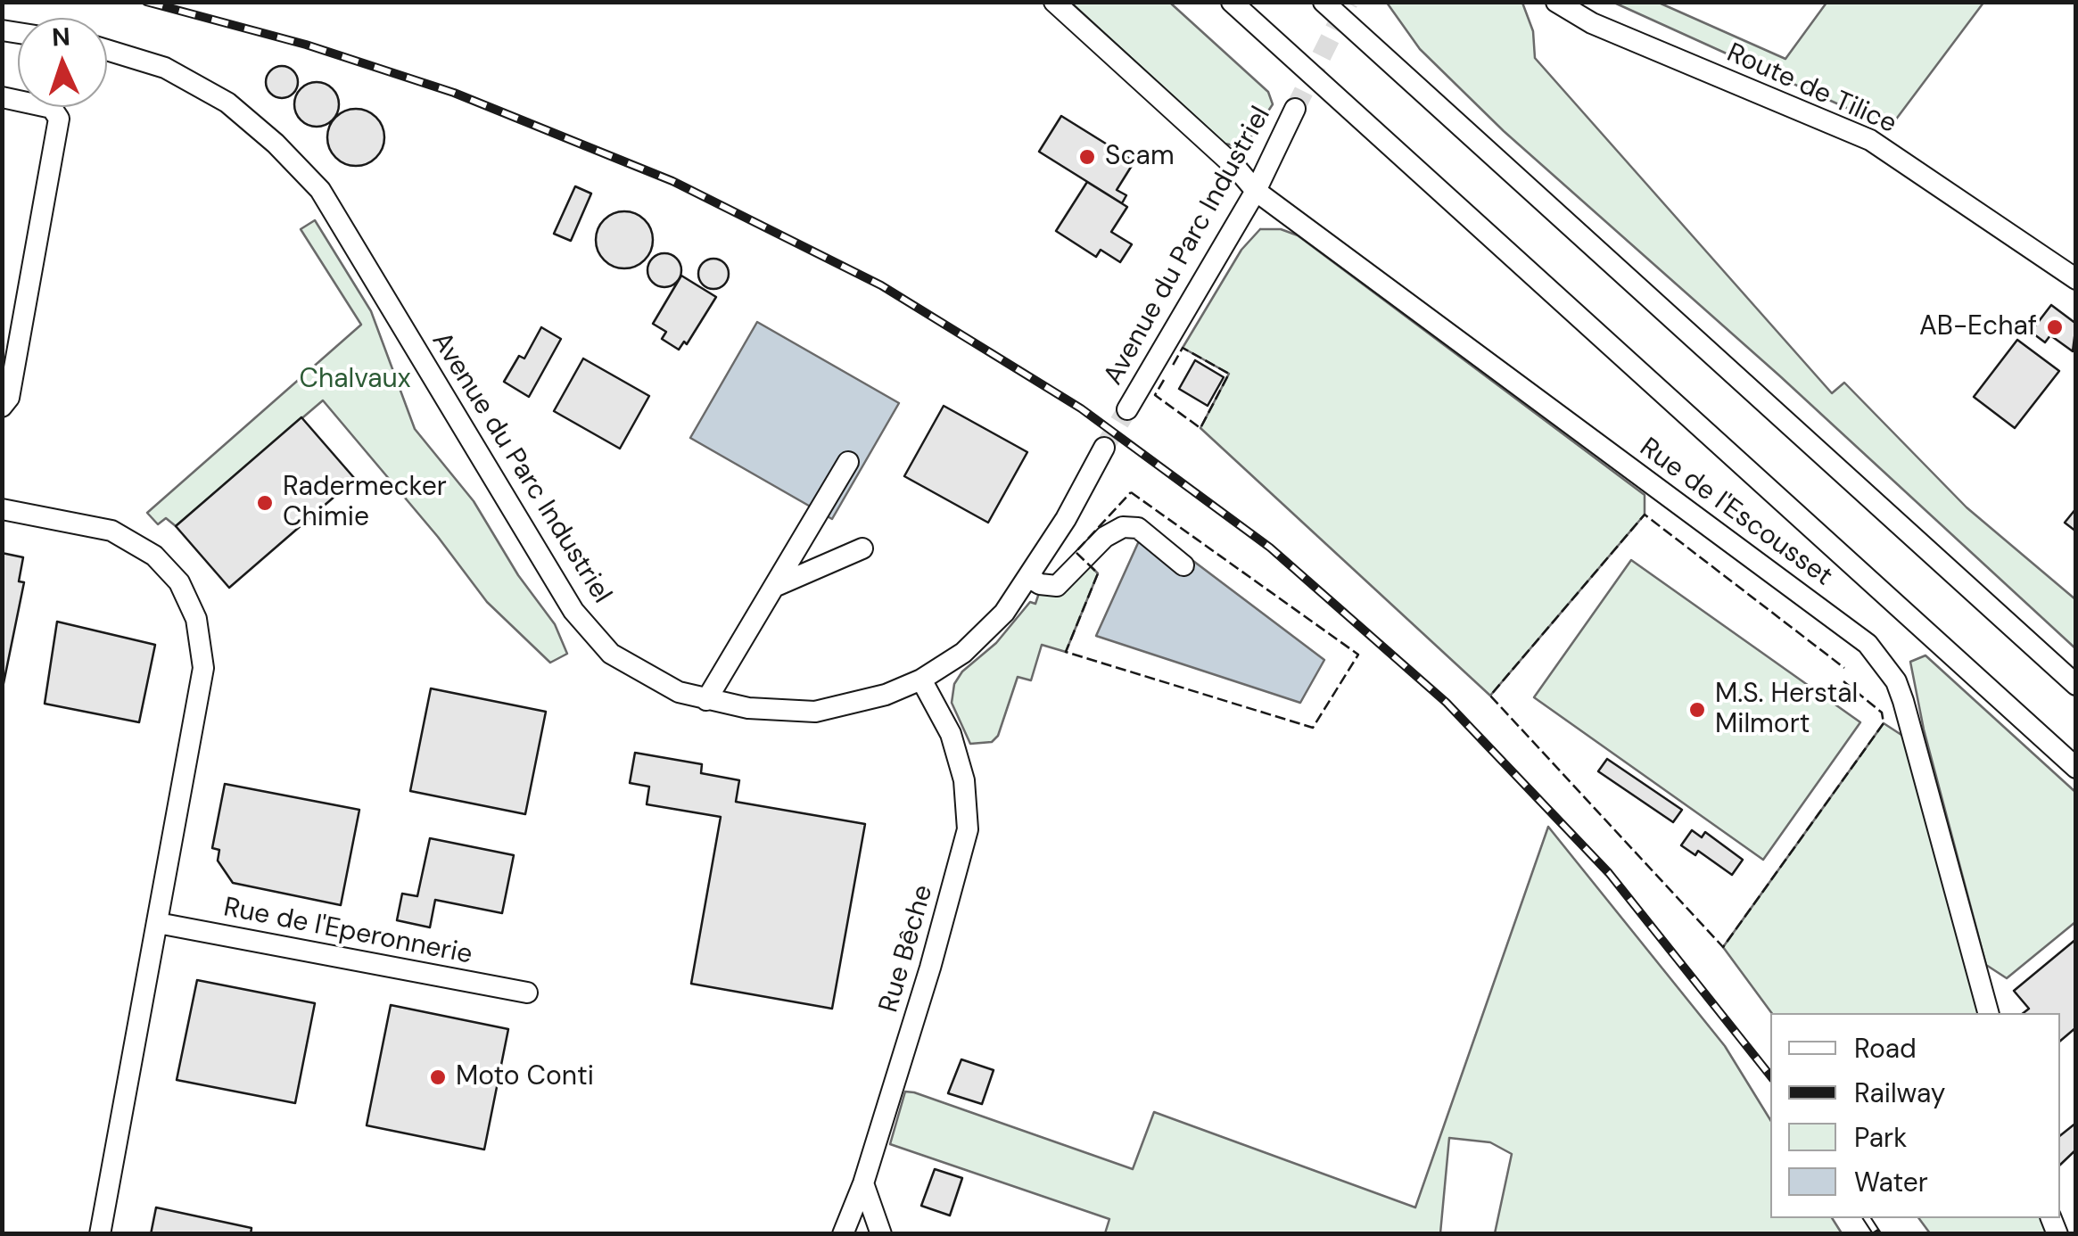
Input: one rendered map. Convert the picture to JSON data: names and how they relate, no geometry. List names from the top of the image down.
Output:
{
  "streets": {
    "street": [
      "Route de Tilice",
      "Avenue du Parc Industriel",
      "Rue de l'Escousset",
      "Rue de l'Eperonnerie",
      "Rue Bêche"
    ]
  },
  "crossings": [
    ["Avenue du Parc Industriel", "Rue de l'Escousset"],
    ["Avenue du Parc Industriel", "Rue Bêche"]
  ],
  "parks": ["Chalvaux"],
  "places": [
    "Scam",
    "AB-Echaf",
    "Radermecker Chimie",
    "M.S. Herstal Milmort",
    "Moto Conti"
  ],
  "legend": [
    "Road",
    "Railway",
    "Park",
    "Water"
  ],
  "north": "top"
}
